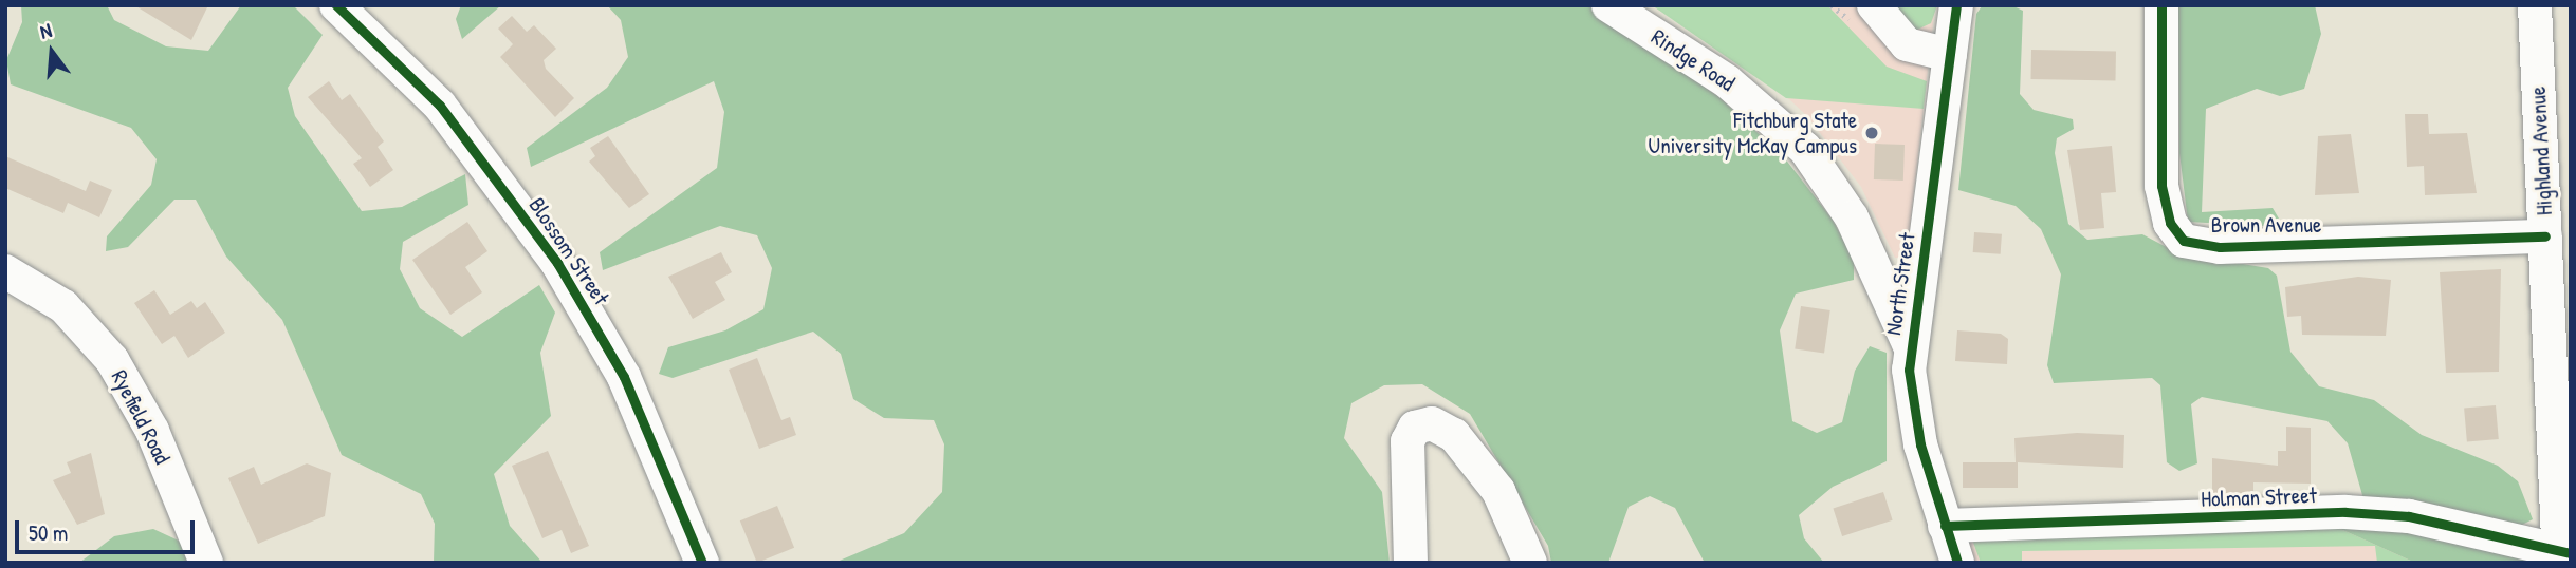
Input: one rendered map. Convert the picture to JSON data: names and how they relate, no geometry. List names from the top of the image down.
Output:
{
  "streets": {
    "street": [
      "Rindge Road",
      "Highland Avenue",
      "Brown Avenue",
      "Blossom Street",
      "North Street",
      "Ryefield Road",
      "Holman Street"
    ]
  },
  "crossings": [
    ["Rindge Road", "North Street"],
    ["Highland Avenue", "Brown Avenue"],
    ["Highland Avenue", "Holman Street"],
    ["North Street", "Holman Street"]
  ],
  "places": ["Fitchburg State University McKay Campus"],
  "scale_bar": "50 m",
  "north": "top"
}
